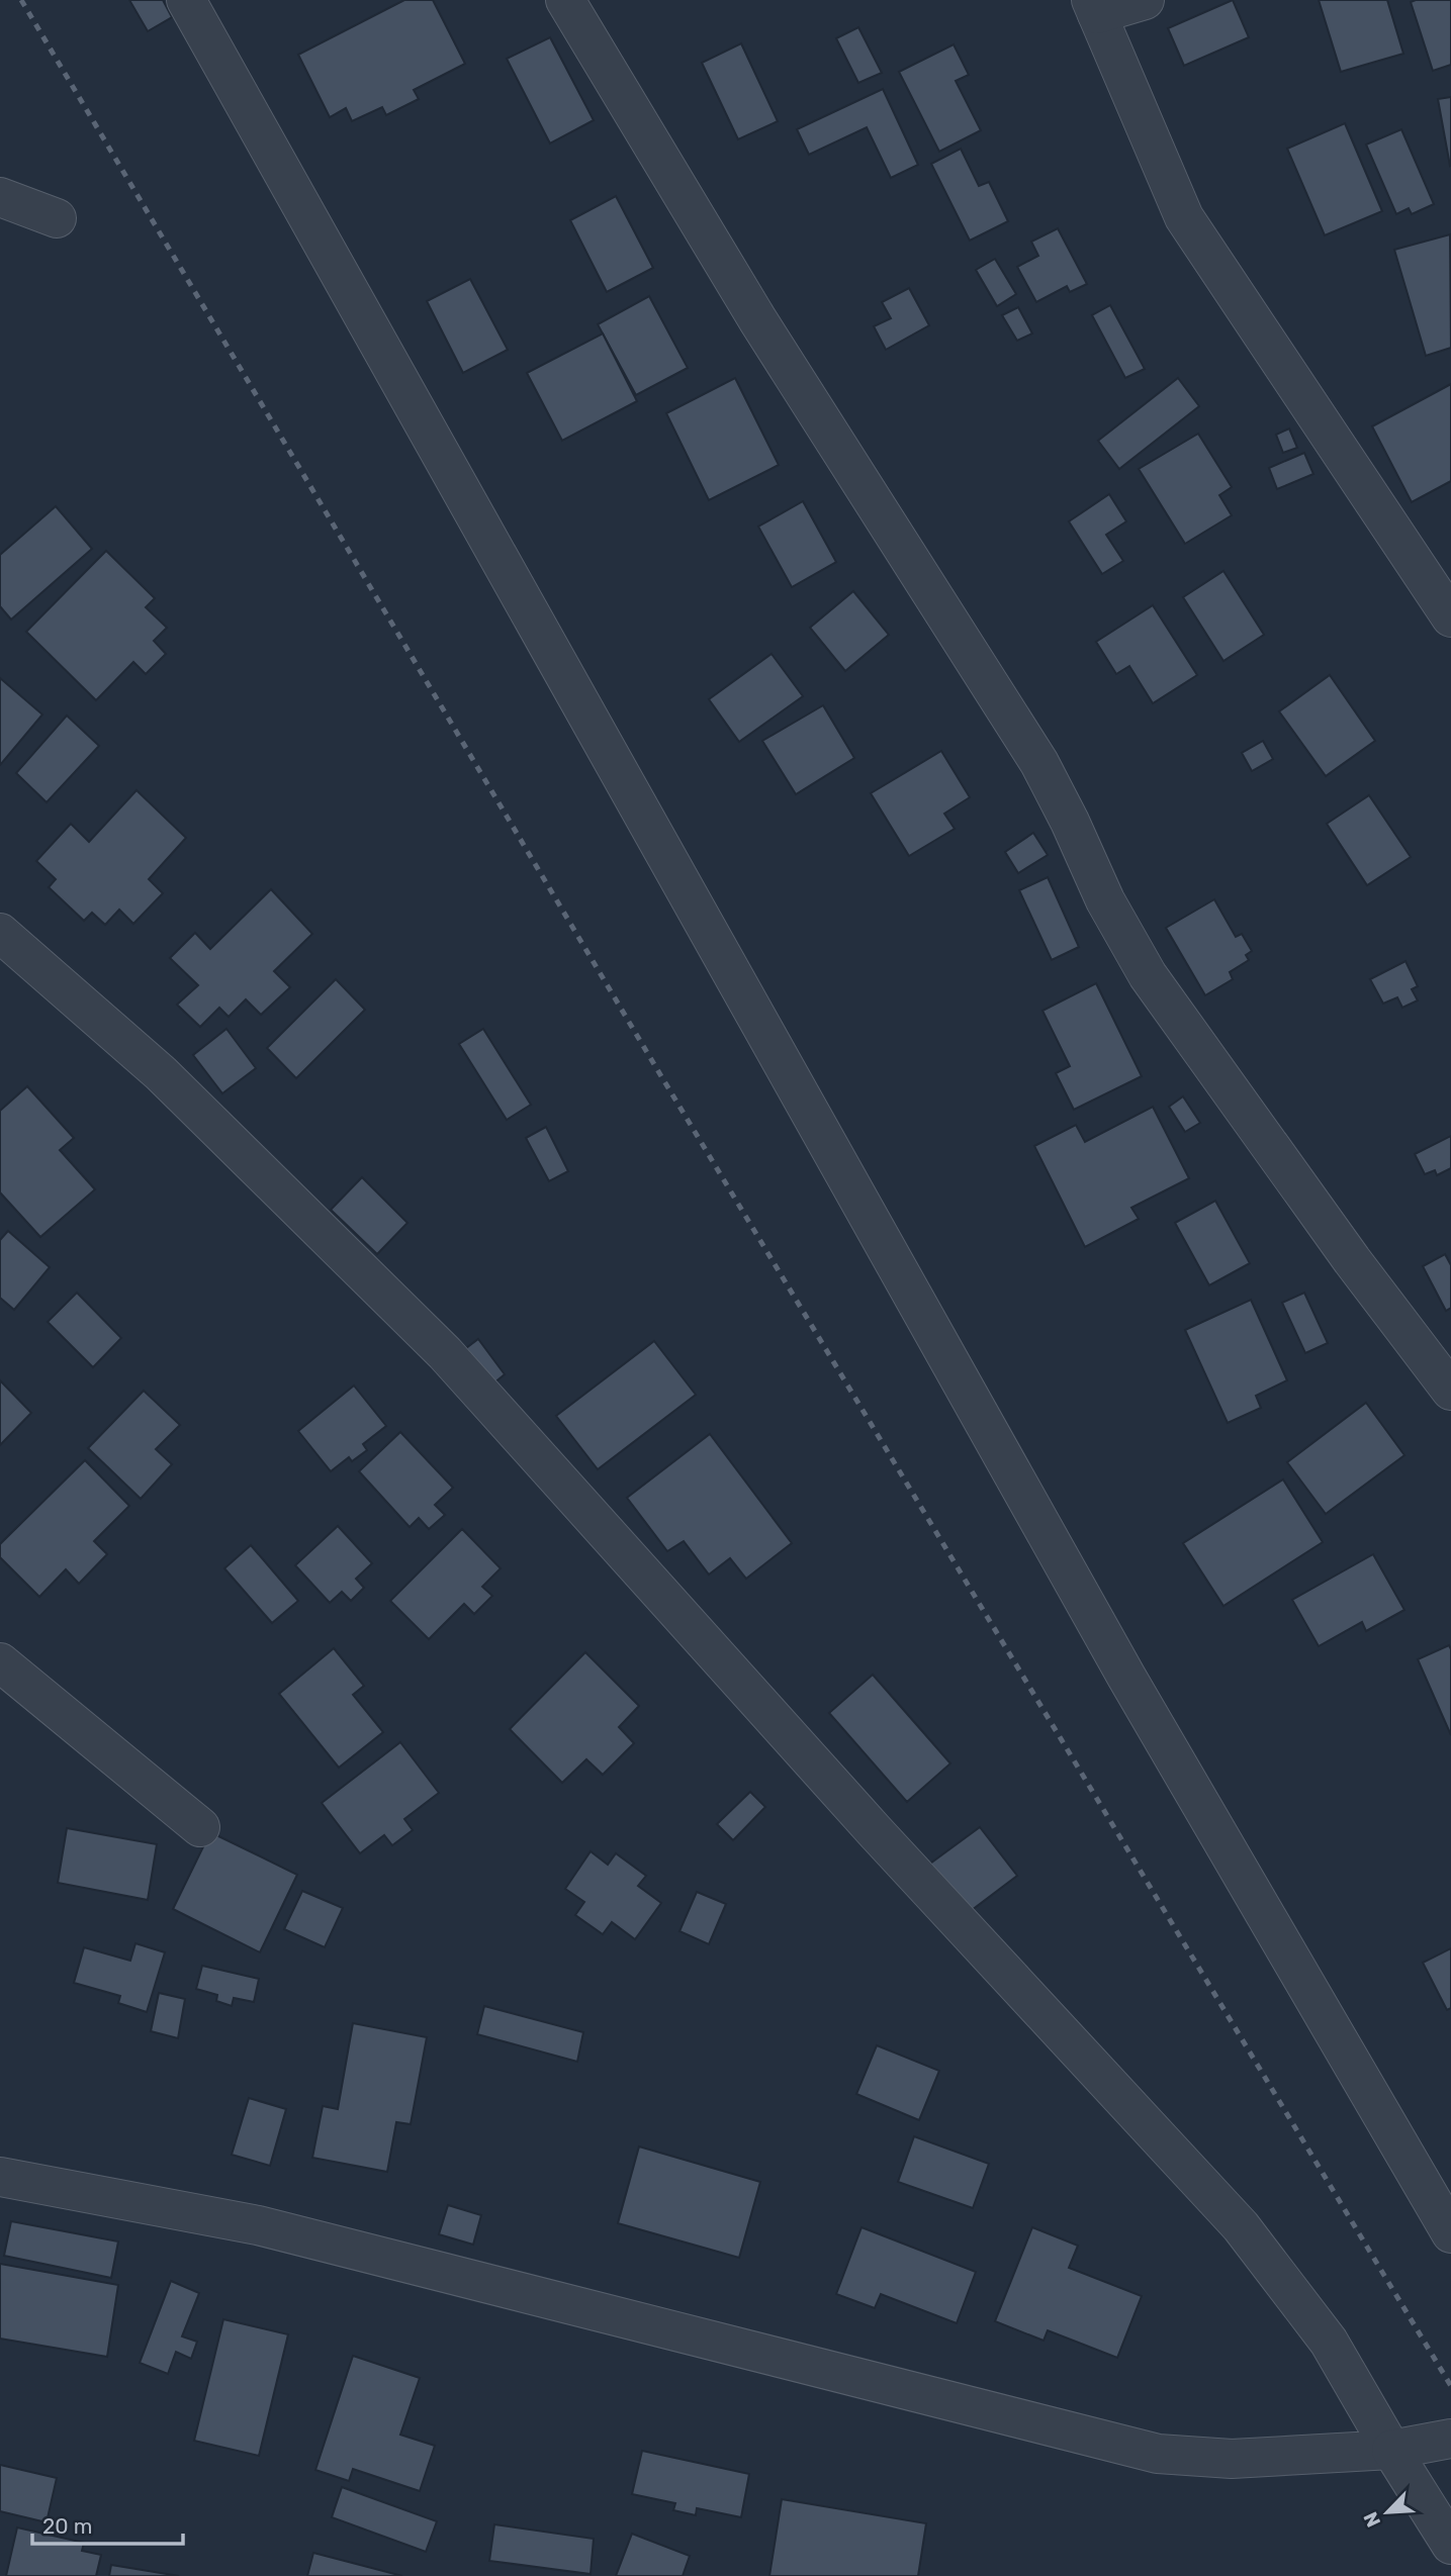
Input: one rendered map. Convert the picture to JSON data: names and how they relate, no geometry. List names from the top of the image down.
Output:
{
  "scale_bar": "20 m",
  "north": "bottom left"
}
